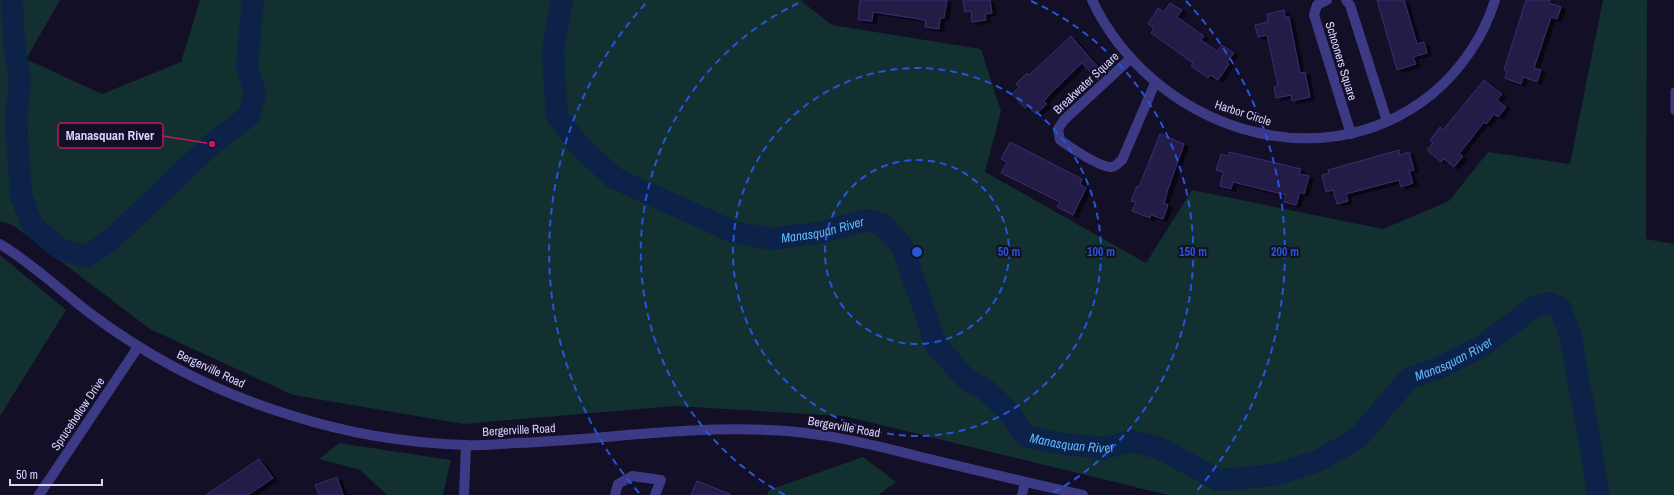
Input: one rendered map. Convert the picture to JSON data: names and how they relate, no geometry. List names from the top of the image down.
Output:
{
  "streets": {
    "street": [
      "Schooners Square",
      "Breakwater Square",
      "Harbor Circle",
      "Bergerville Road",
      "Sprucehollow Drive"
    ]
  },
  "crossings": [
    ["Schooners Square", "Harbor Circle"],
    ["Breakwater Square", "Harbor Circle"],
    ["Bergerville Road", "Sprucehollow Drive"]
  ],
  "water": ["Manasquan River"],
  "places": ["Manasquan River"],
  "scale_bar": "50 m",
  "rings": [
    "50 m",
    "100 m",
    "150 m",
    "200 m"
  ]
}
